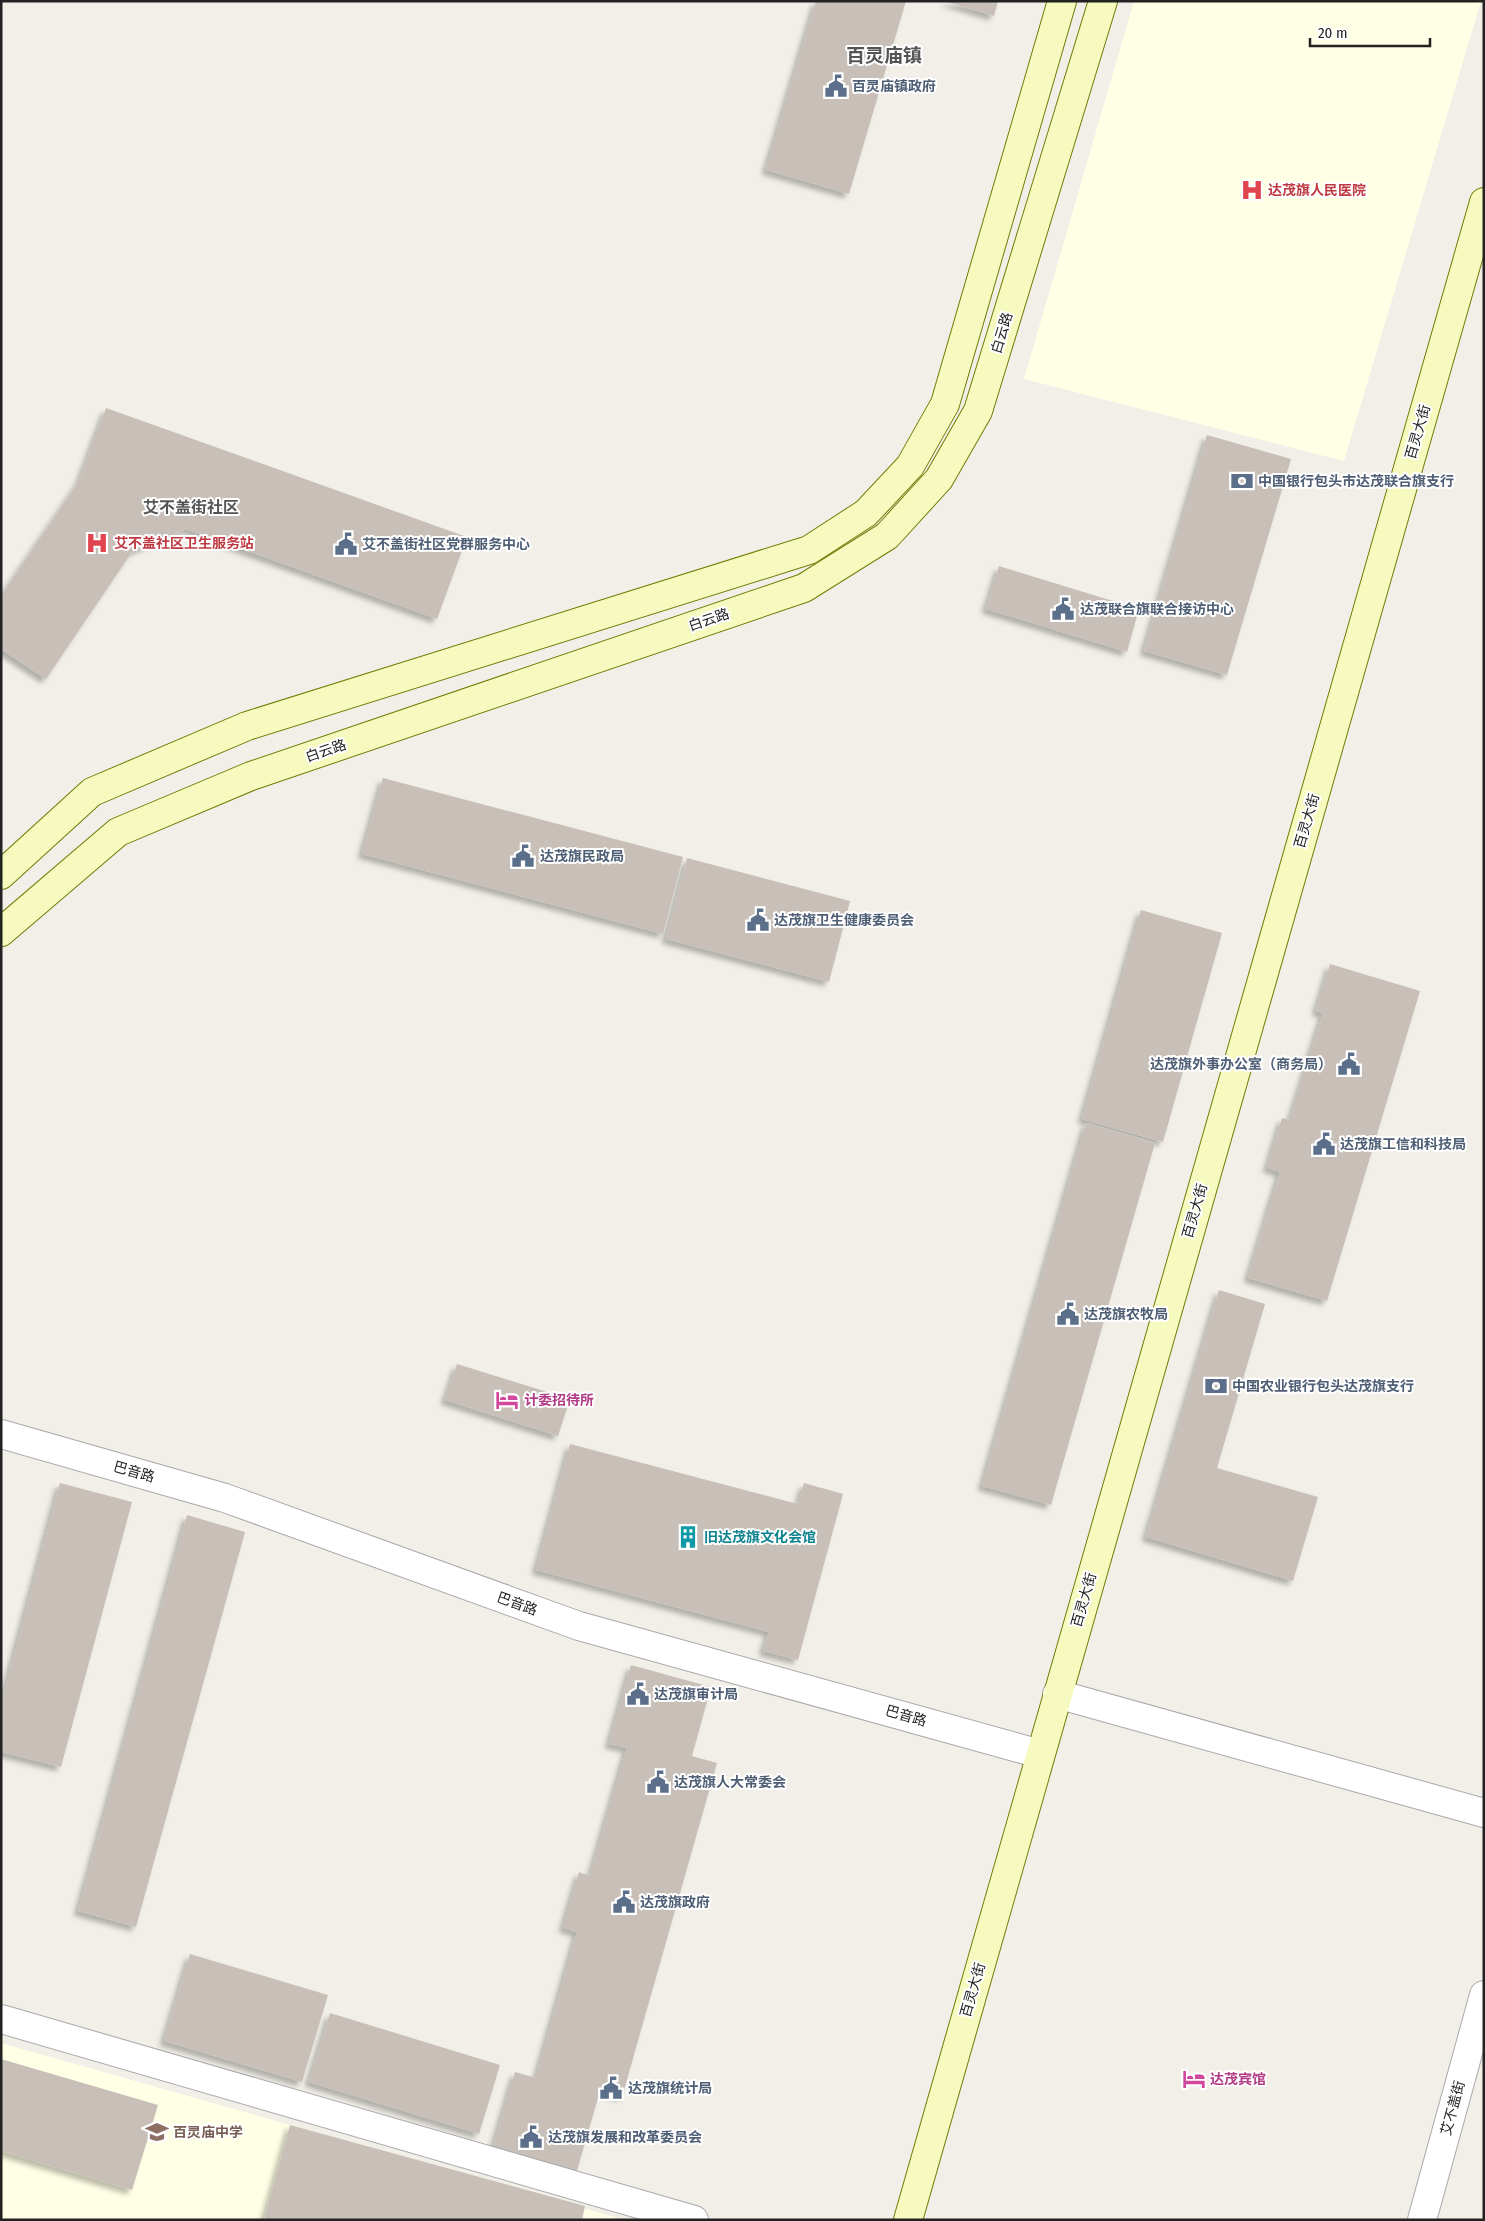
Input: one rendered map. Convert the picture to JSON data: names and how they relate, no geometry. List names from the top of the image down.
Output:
{
  "streets": {
    "street": [
      "白云路",
      "百灵大街",
      "巴音路",
      "艾不盖街"
    ]
  },
  "crossings": [
    ["百灵大街", "巴音路"]
  ],
  "districts": ["百灵庙镇", "艾不盖街社区"],
  "places": {
    "public building": [
      "百灵庙镇政府",
      "艾不盖街社区党群服务中心",
      "达茂联合旗联合接访中心",
      "达茂旗民政局",
      "达茂旗卫生健康委员会",
      "达茂旗外事办公室（商务局）",
      "达茂旗工信和科技局",
      "达茂旗农牧局",
      "达茂旗审计局",
      "达茂旗人大常委会",
      "达茂旗政府",
      "达茂旗统计局",
      "达茂旗发展和改革委员会"
    ],
    "hospital": ["达茂旗人民医院", "艾不盖社区卫生服务站"],
    "bank": ["中国银行包头市达茂联合旗支行", "中国农业银行包头达茂旗支行"],
    "hotel": ["计委招待所", "达茂宾馆"],
    "building": ["旧达茂旗文化会馆"],
    "school or university": ["百灵庙中学"]
  },
  "scale_bar": "20 m"
}
